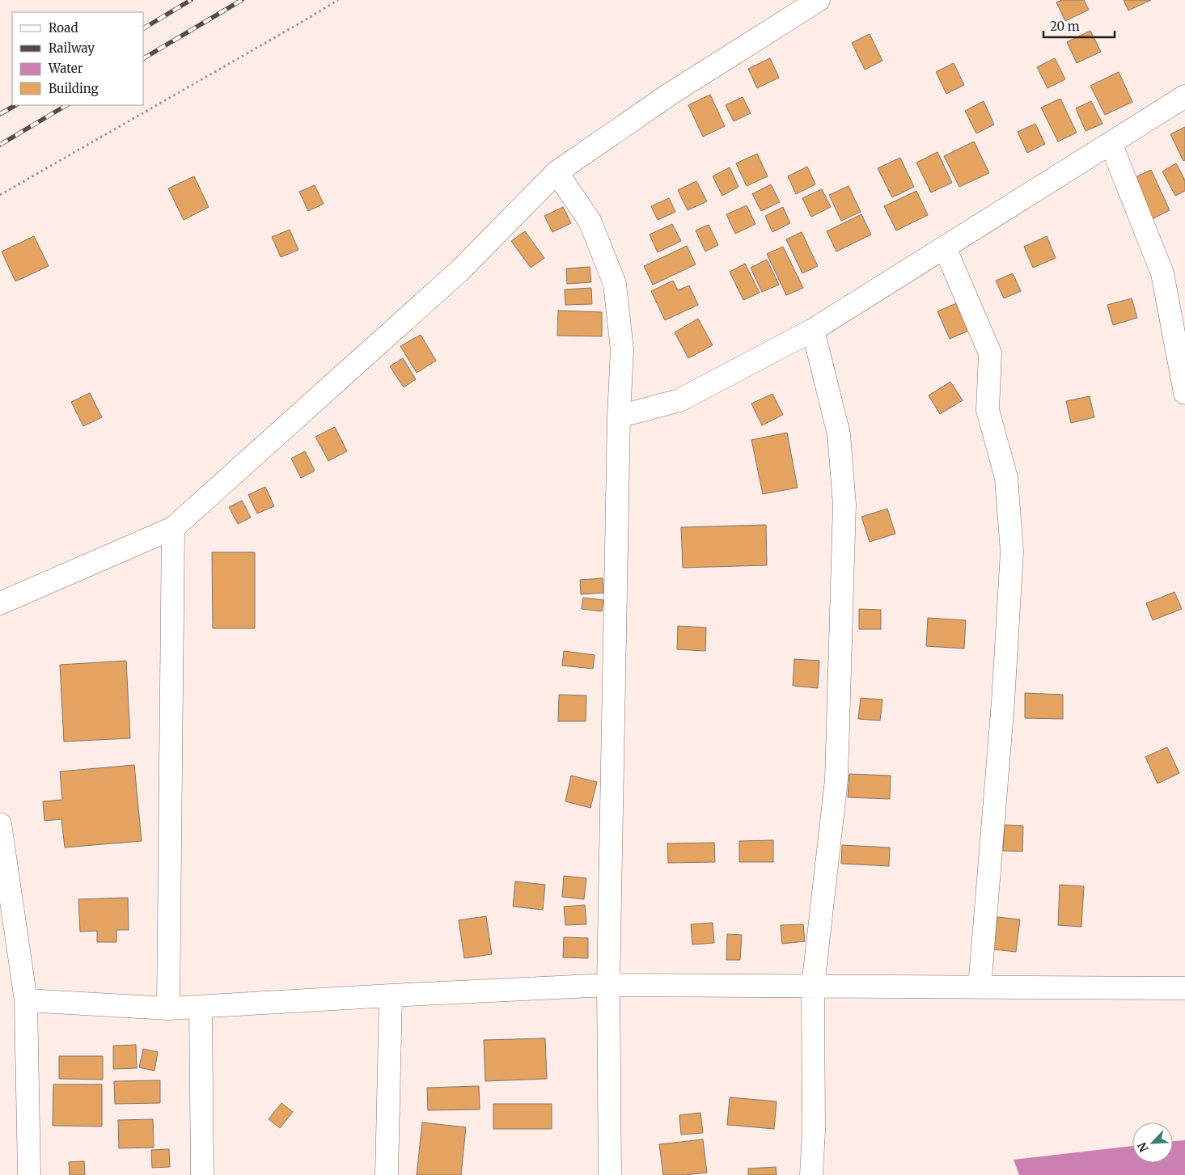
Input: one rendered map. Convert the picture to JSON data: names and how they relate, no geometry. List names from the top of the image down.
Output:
{
  "legend": [
    "Road",
    "Railway",
    "Water",
    "Building"
  ],
  "scale_bar": "20 m",
  "north": "bottom left"
}
